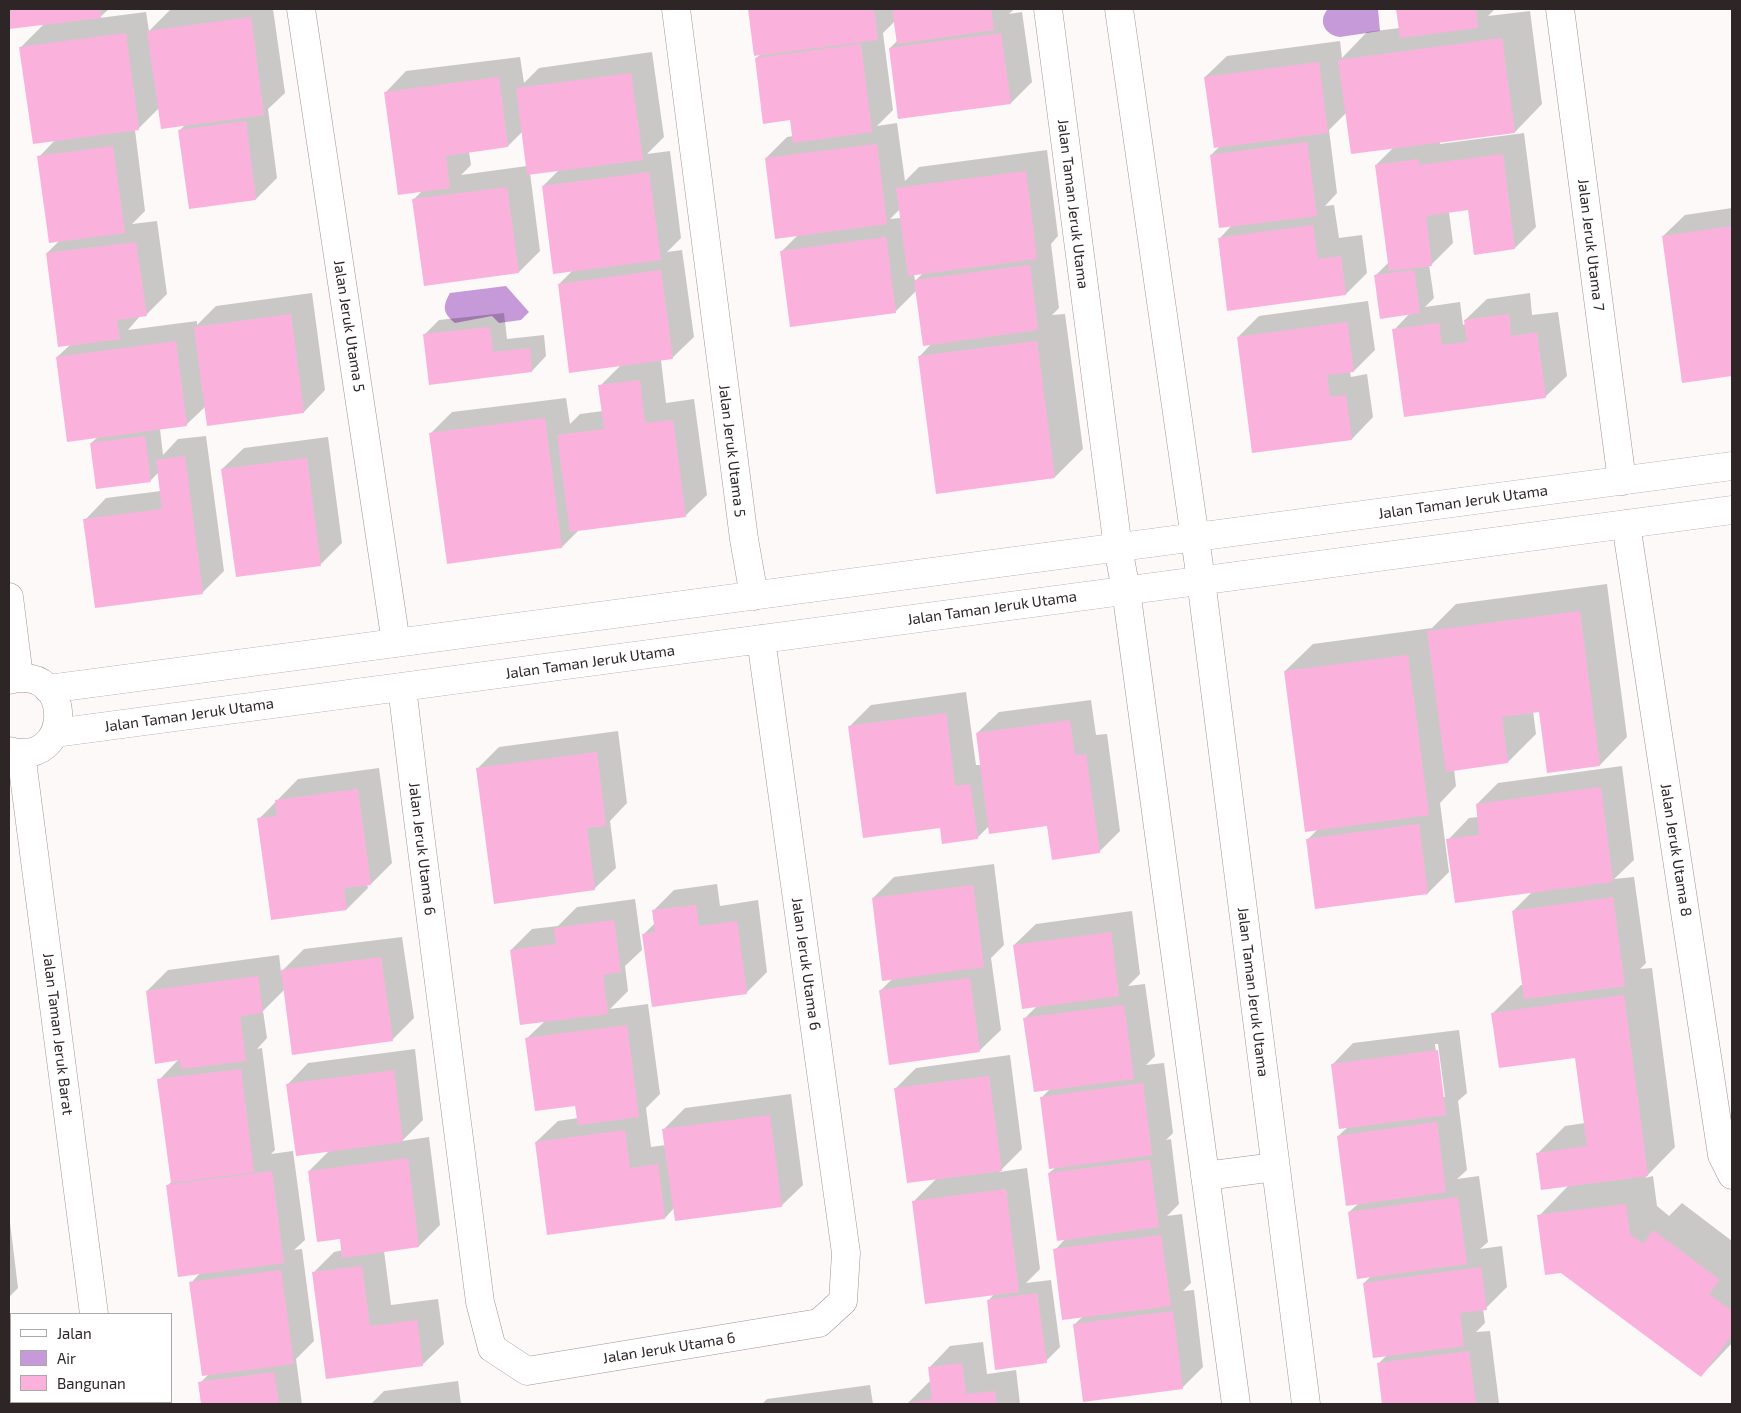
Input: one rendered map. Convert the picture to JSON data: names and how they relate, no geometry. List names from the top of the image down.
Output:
{
  "streets": {
    "street": [
      "Jalan Taman Jeruk Utama",
      "Jalan Jeruk Utama 7",
      "Jalan Jeruk Utama 5",
      "Jalan Jeruk Utama 6",
      "Jalan Jeruk Utama 8",
      "Jalan Taman Jeruk Barat"
    ]
  },
  "crossings": [
    ["Jalan Taman Jeruk Utama", "Jalan Jeruk Utama 7"],
    ["Jalan Taman Jeruk Utama", "Jalan Jeruk Utama 5"],
    ["Jalan Taman Jeruk Utama", "Jalan Jeruk Utama 6"],
    ["Jalan Taman Jeruk Utama", "Jalan Jeruk Utama 8"]
  ],
  "legend": ["Jalan", "Air", "Bangunan"]
}
